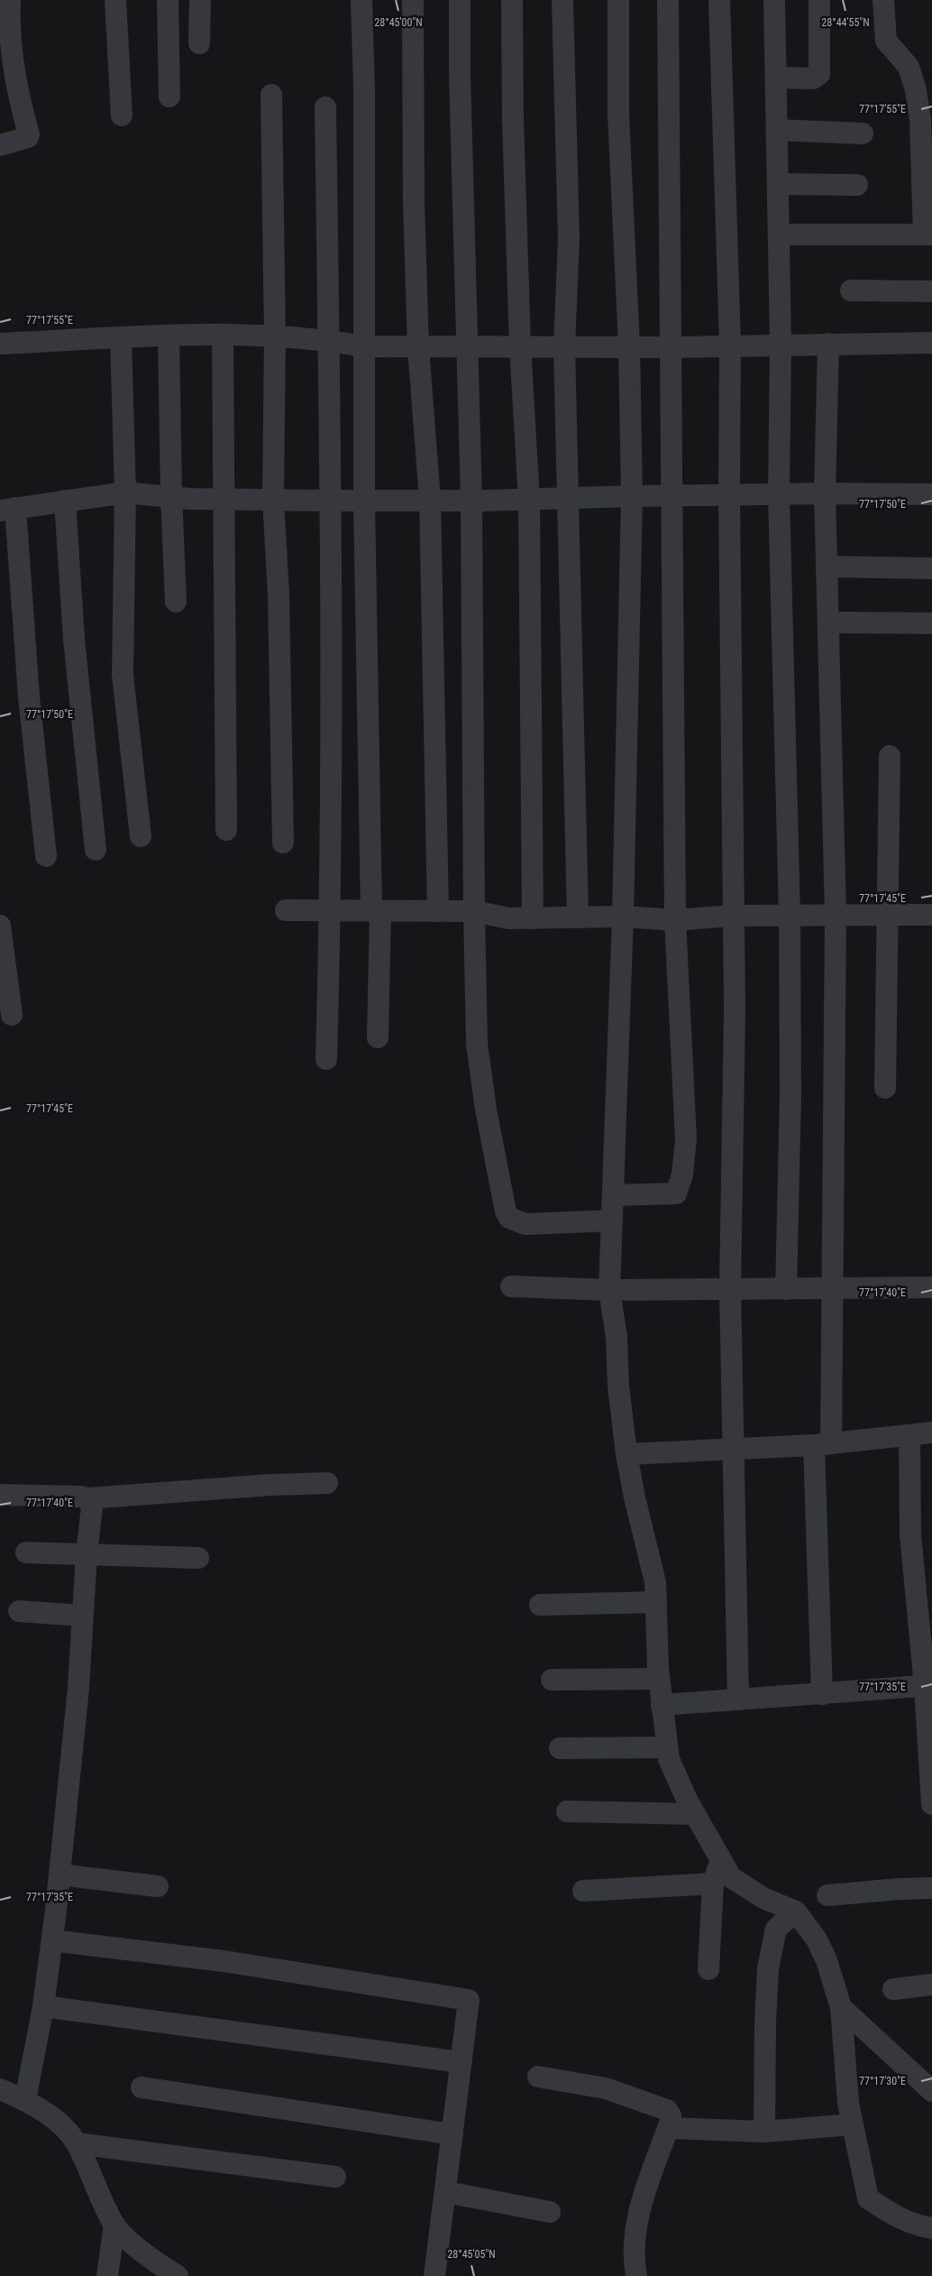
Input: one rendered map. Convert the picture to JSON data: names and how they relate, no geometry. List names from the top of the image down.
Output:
{
  "coordinates": [
    "28°45'00\"N",
    "28°44'55\"N",
    "77°17'55\"E",
    "77°17'50\"E",
    "77°17'45\"E",
    "77°17'40\"E",
    "77°17'35\"E",
    "77°17'30\"E",
    "28°45'05\"N"
  ]
}
